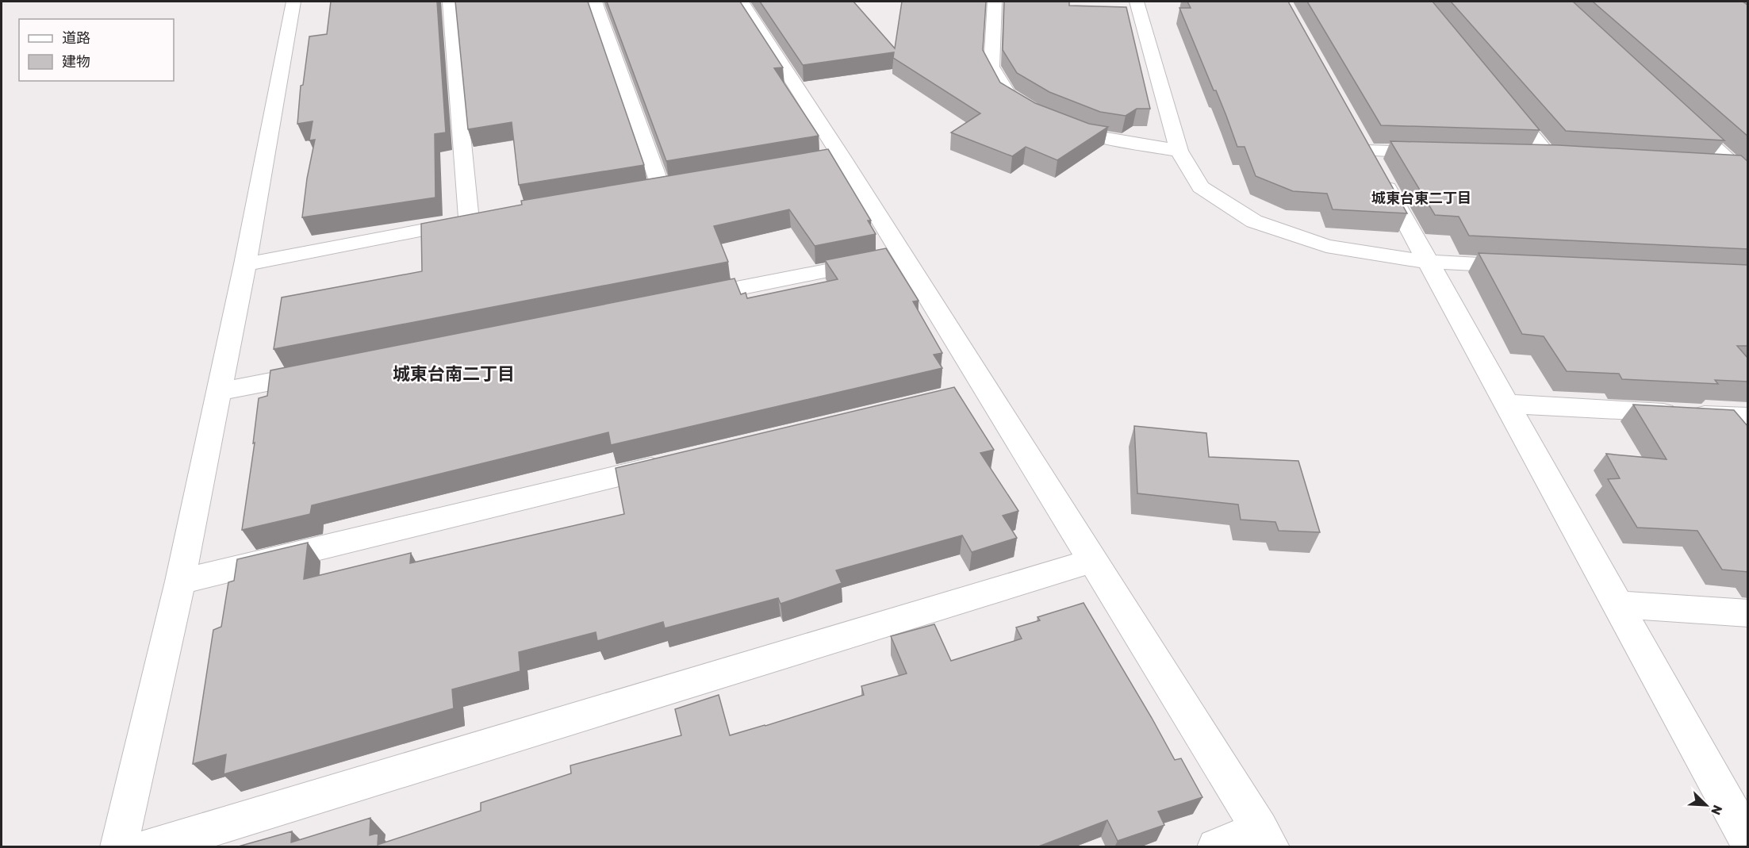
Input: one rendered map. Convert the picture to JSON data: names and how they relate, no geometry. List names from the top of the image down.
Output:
{
  "districts": ["城東台東二丁目", "城東台南二丁目"],
  "legend": ["道路", "建物"],
  "north": "bottom right"
}
